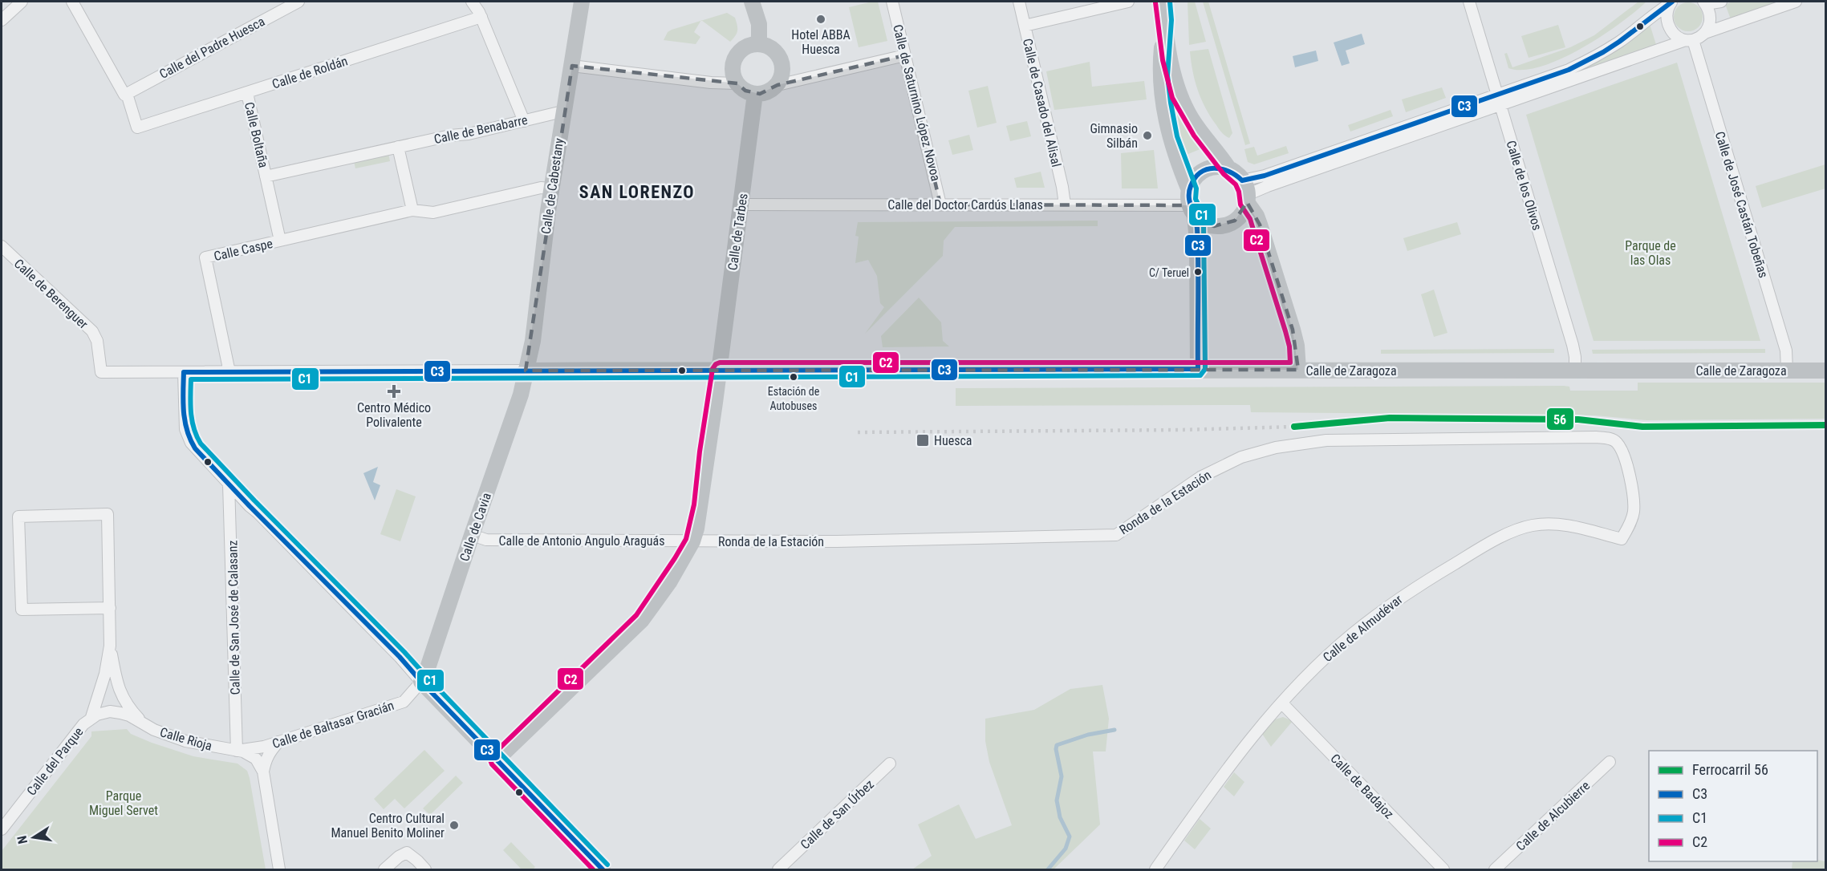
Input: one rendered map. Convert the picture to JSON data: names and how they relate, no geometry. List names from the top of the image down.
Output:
{
  "streets": {
    "main road": [
      "Calle de Cabestany",
      "Calle de Tarbes",
      "Calle de Zaragoza",
      "Calle de Cavia"
    ],
    "street": [
      "Calle del Padre Huesca",
      "Calle de Roldán",
      "Calle de Saturnino López Novoa",
      "Calle de Casado del Alisal",
      "Calle de Benabarre",
      "Calle Boltaña",
      "Calle de los Olivos",
      "Calle del Doctor Cardús Llanas",
      "Calle de José Castán Tobeñas",
      "Calle Caspe",
      "Calle de Berenguer",
      "Ronda de la Estación",
      "Calle de Antonio Angulo Araguás",
      "Calle de San José de Calasanz",
      "Calle de Almudévar",
      "Calle de Baltasar Gracián",
      "Calle Rioja",
      "Calle del Parque",
      "Calle de Badajoz",
      "Calle de San Úrbez",
      "Calle de Alcubierre"
    ]
  },
  "crossings": [
    ["Calle del Padre Huesca", "Calle de Roldán"],
    ["Calle de Roldán", "Calle Boltaña"],
    ["Calle de Saturnino López Novoa", "Calle del Doctor Cardús Llanas"],
    ["Calle de Casado del Alisal", "Calle del Doctor Cardús Llanas"],
    ["Calle de Benabarre", "Calle Boltaña"],
    ["Calle de Benabarre", "Calle de Cabestany"],
    ["Calle Boltaña", "Calle Caspe"],
    ["Calle de los Olivos", "Calle de Zaragoza"],
    ["Calle de Cabestany", "Calle Caspe"],
    ["Calle de Cabestany", "Calle de Zaragoza"],
    ["Calle de Cabestany", "Calle de Cavia"],
    ["Calle del Doctor Cardús Llanas", "Calle de Tarbes"],
    ["Calle de José Castán Tobeñas", "Calle de Zaragoza"],
    ["Calle de Tarbes", "Calle de Zaragoza"],
    ["Calle de Tarbes", "Ronda de la Estación"],
    ["Calle de Tarbes", "Calle de Antonio Angulo Araguás"],
    ["Calle Caspe", "Calle de Zaragoza"],
    ["Calle de Berenguer", "Calle de Zaragoza"],
    ["Calle de Zaragoza", "Calle de Cavia"],
    ["Ronda de la Estación", "Calle de Antonio Angulo Araguás"],
    ["Ronda de la Estación", "Calle de Almudévar"],
    ["Calle de Cavia", "Calle de Antonio Angulo Araguás"],
    ["Calle de Cavia", "Calle de Baltasar Gracián"],
    ["Calle de San José de Calasanz", "Calle de Baltasar Gracián"],
    ["Calle de San José de Calasanz", "Calle Rioja"],
    ["Calle de Almudévar", "Calle de Badajoz"],
    ["Calle de Baltasar Gracián", "Calle Rioja"],
    ["Calle Rioja", "Calle del Parque"]
  ],
  "districts": ["SAN LORENZO"],
  "parks": ["Parque de las Olas", "Parque Miguel Servet"],
  "places": {
    "other": [
      "Hotel ABBA Huesca",
      "Gimnasio Silbán",
      "C/ Teruel",
      "Estación de Autobuses",
      "Centro Cultural Manuel Benito Moliner"
    ],
    "health": ["Centro Médico Polivalente"],
    "transit": ["Huesca"]
  },
  "lines": [
    "transit line C3",
    "transit line C1",
    "transit line C2",
    "rail line 56"
  ],
  "legend": [
    "Ferrocarril 56",
    "C3",
    "C1",
    "C2"
  ],
  "north": "left"
}
